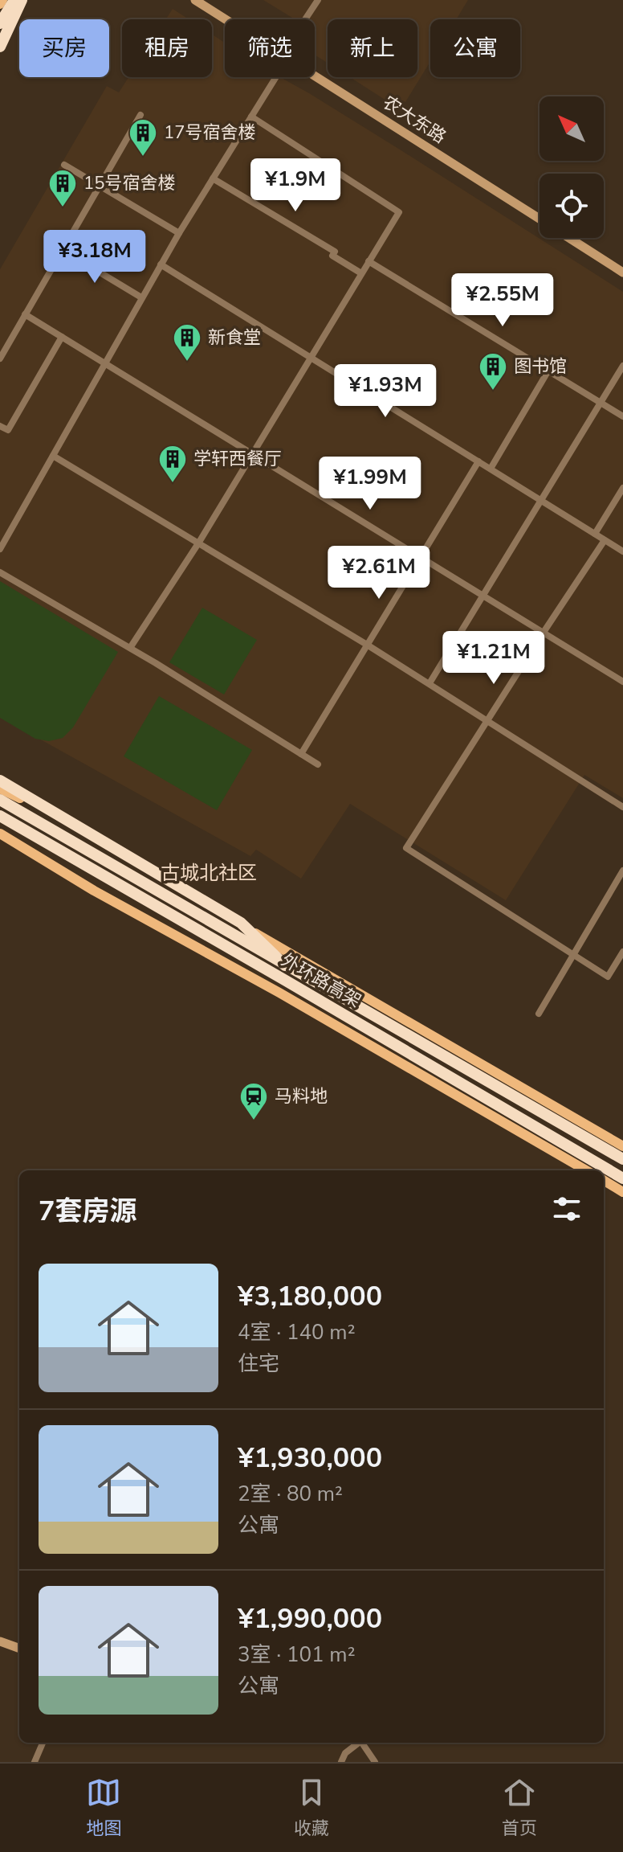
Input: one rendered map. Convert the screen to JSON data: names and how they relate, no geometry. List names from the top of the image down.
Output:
{
  "streets": {
    "highway": ["外环路高架"],
    "main road": ["农大东路"]
  },
  "districts": ["古城北社区"],
  "places": {
    "building": [
      "17号宿舍楼",
      "15号宿舍楼",
      "新食堂",
      "图书馆",
      "学轩西餐厅"
    ],
    "station": ["马料地"]
  },
  "north": "top left",
  "page": {
    "chip": [
      "买房",
      "租房",
      "筛选",
      "新上",
      "公寓"
    ],
    "price": [
      "¥1.9M",
      "¥3.18M",
      "¥2.55M",
      "¥1.93M",
      "¥1.99M",
      "¥2.61M",
      "¥1.21M"
    ],
    "heading": "7套房源",
    "list": [
      {
        "name": "¥3,180,000",
        "note": "4室 · 140 m² · 住宅"
      },
      {
        "name": "¥1,930,000",
        "note": "2室 · 80 m² · 公寓"
      },
      {
        "name": "¥1,990,000",
        "note": "3室 · 101 m² · 公寓"
      }
    ],
    "tabs": ["地图", "收藏", "首页"]
  }
}
